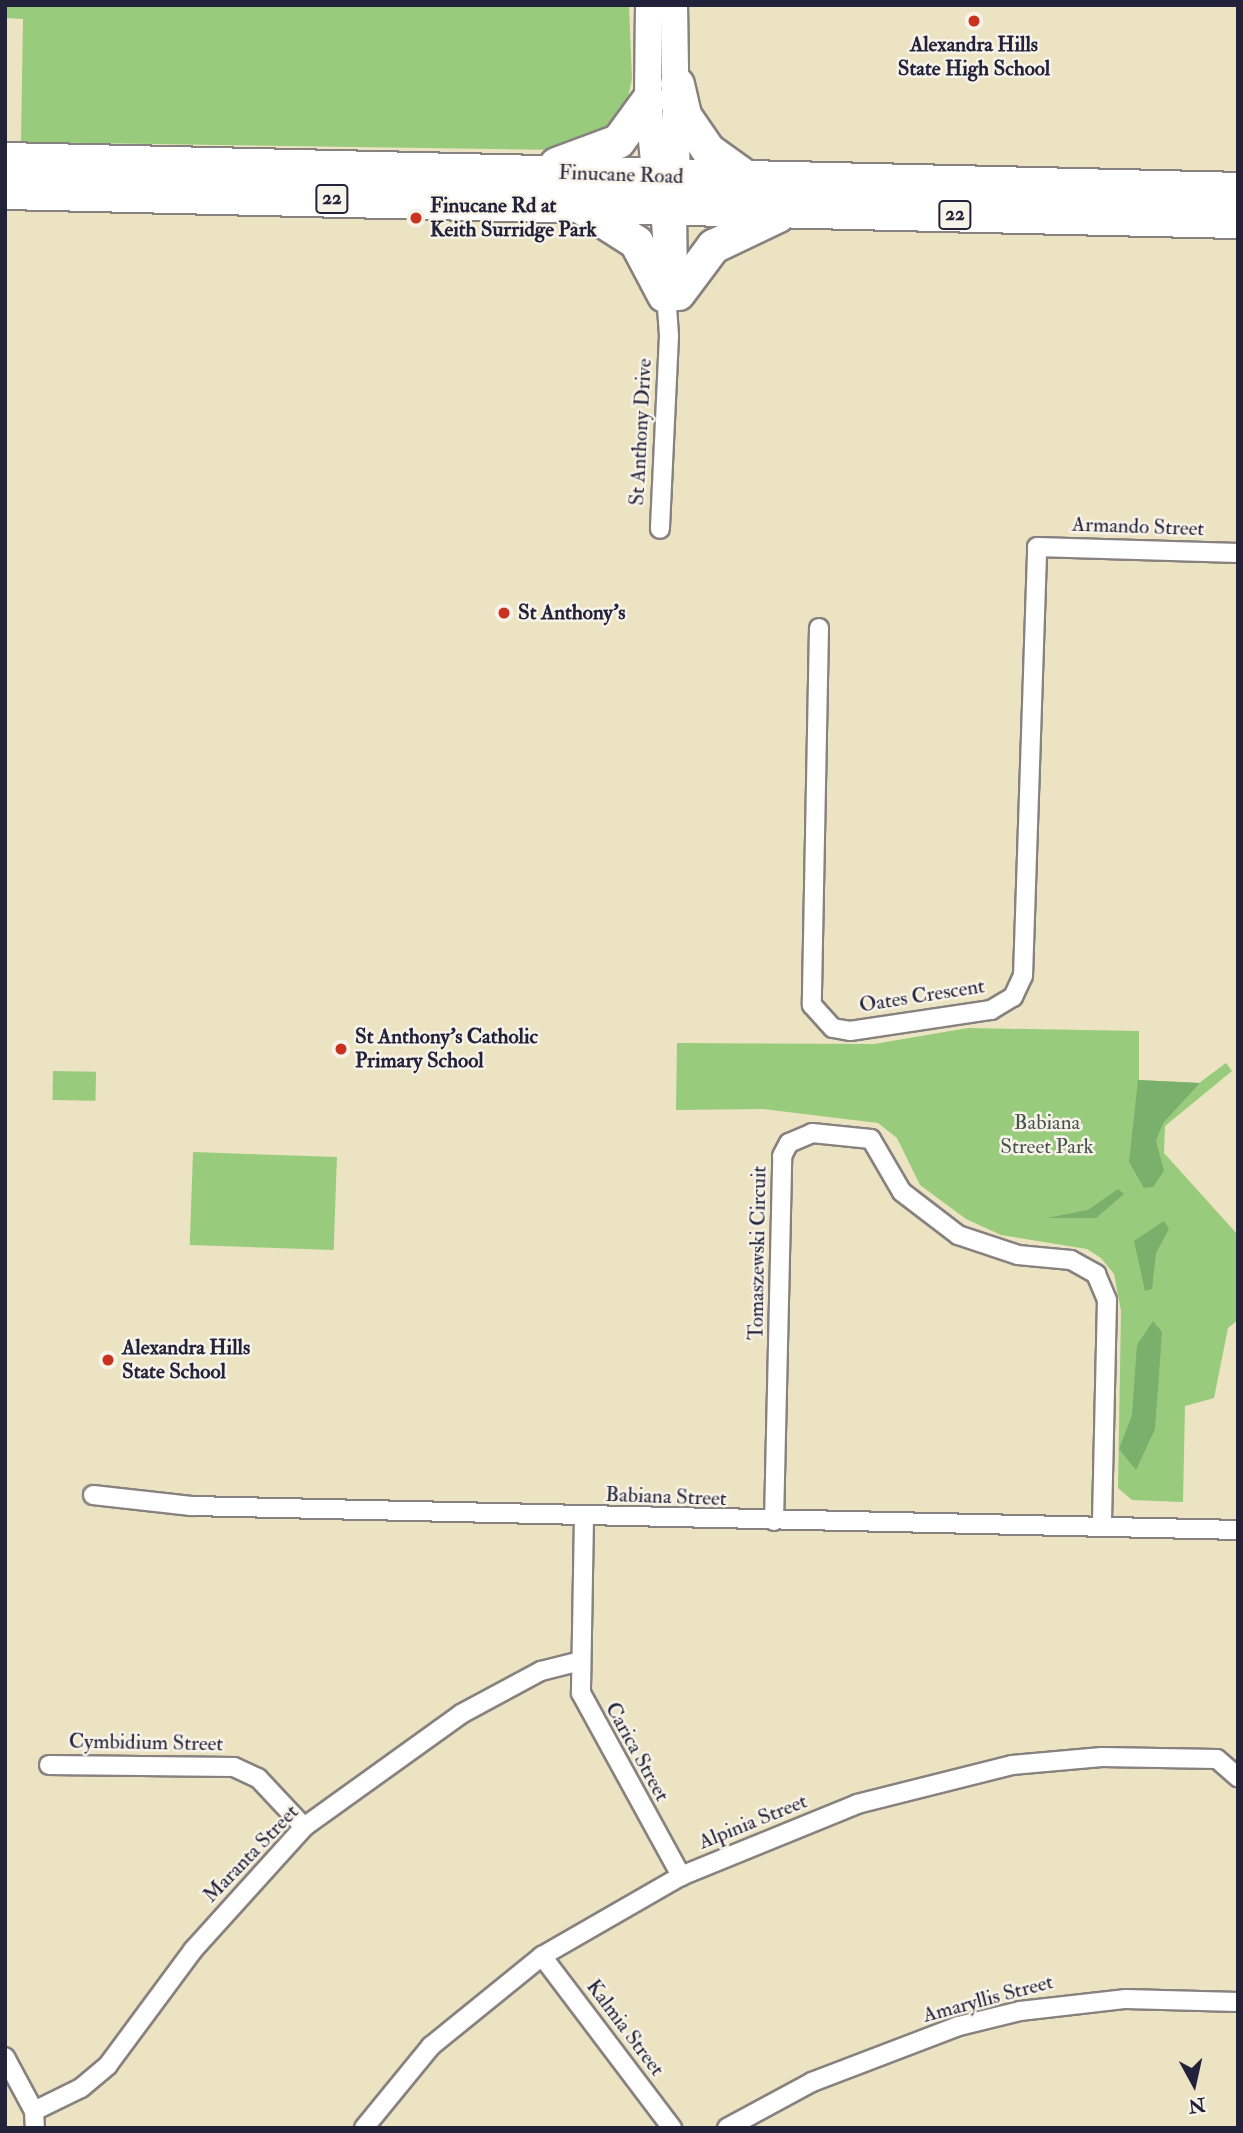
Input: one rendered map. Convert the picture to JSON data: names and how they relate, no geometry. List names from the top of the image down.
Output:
{
  "streets": {
    "highway": ["Finucane Road", "22"],
    "street": [
      "St Anthony Drive",
      "Armando Street",
      "Oates Crescent",
      "Tomaszewski Circuit",
      "Babiana Street",
      "Cymbidium Street",
      "Carica Street",
      "Alpinia Street",
      "Maranta Street",
      "Amaryllis Street",
      "Kalmia Street"
    ]
  },
  "crossings": [
    ["Finucane Road", "St Anthony Drive"],
    ["Armando Street", "Oates Crescent"],
    ["Tomaszewski Circuit", "Babiana Street"],
    ["Babiana Street", "Carica Street"],
    ["Cymbidium Street", "Maranta Street"],
    ["Carica Street", "Alpinia Street"],
    ["Carica Street", "Maranta Street"],
    ["Alpinia Street", "Kalmia Street"]
  ],
  "parks": ["Babiana Street Park"],
  "places": [
    "Alexandra Hills State High School",
    "Finucane Rd at Keith Surridge Park",
    "St Anthony's",
    "St Anthony's Catholic Primary School",
    "Alexandra Hills State School"
  ],
  "north": "bottom"
}
